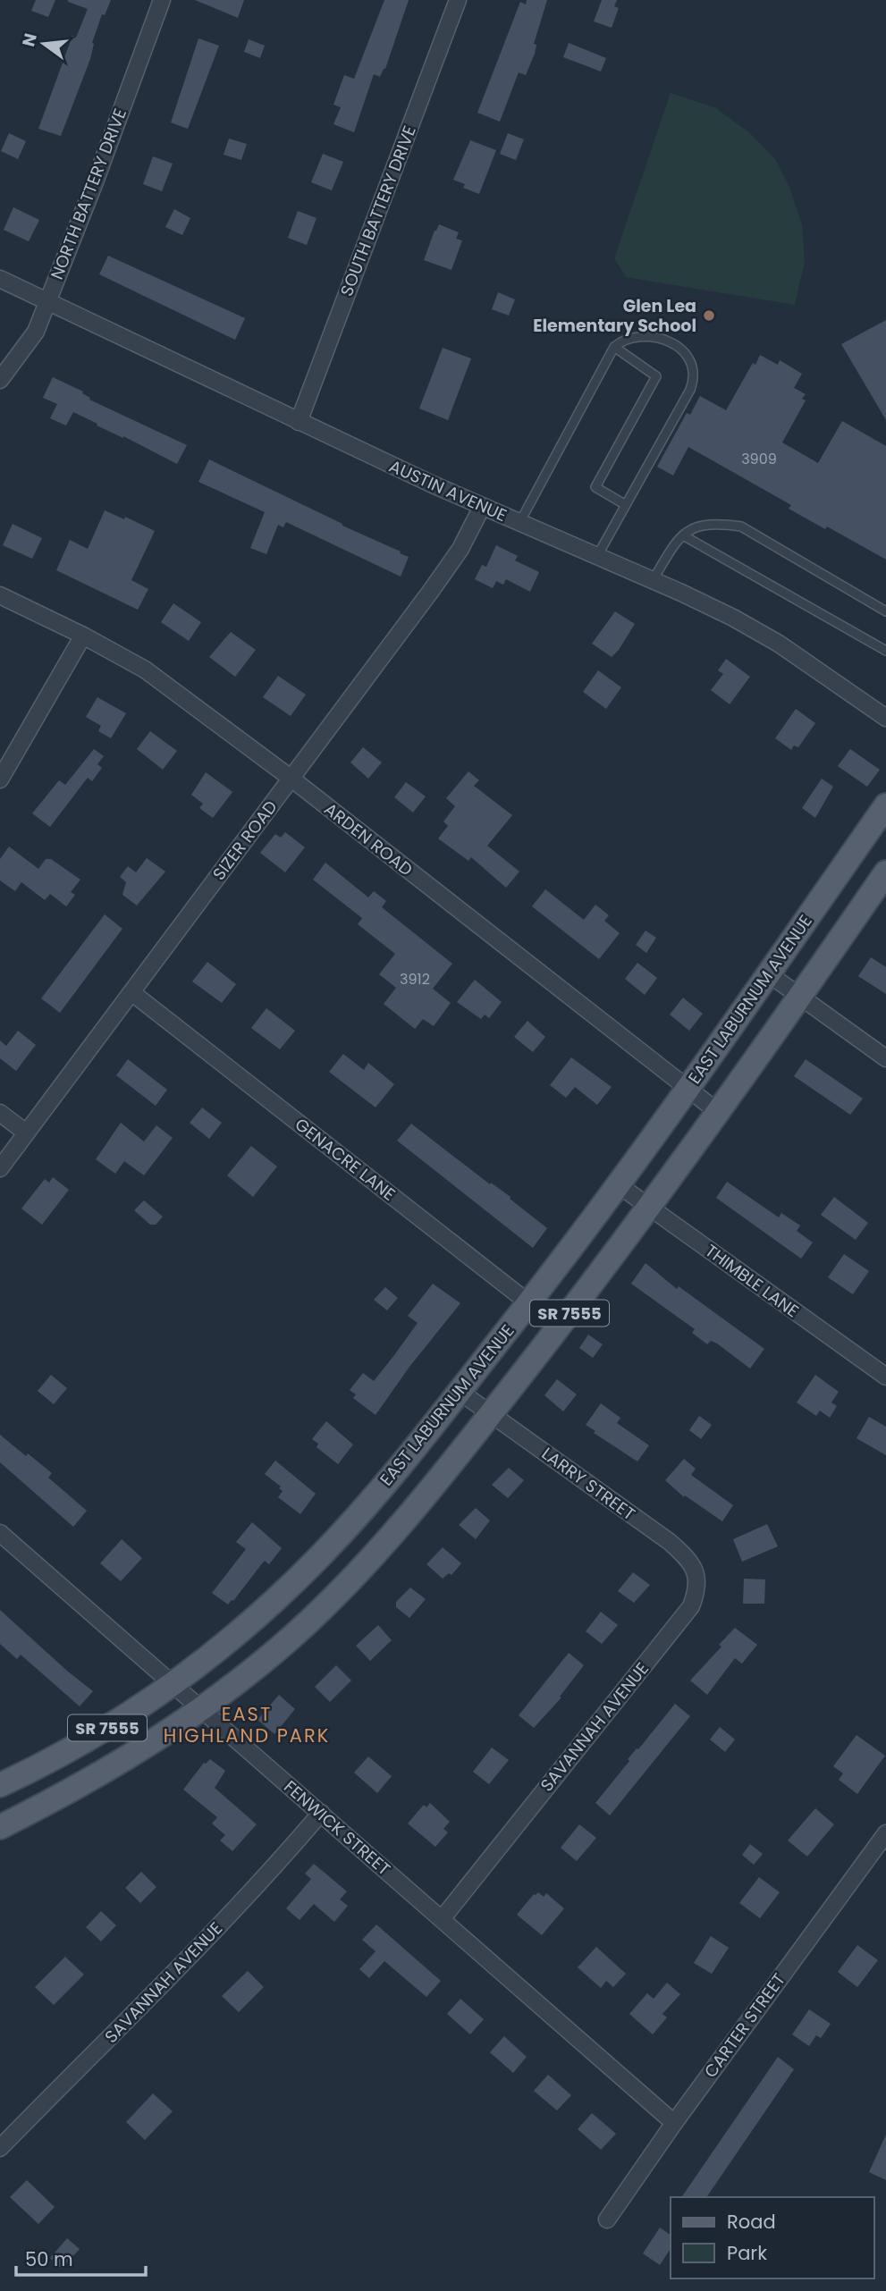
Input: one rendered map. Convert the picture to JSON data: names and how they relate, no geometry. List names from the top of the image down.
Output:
{
  "streets": {
    "main road": ["EAST LABURNUM AVENUE", "SR 7555"],
    "street": [
      "NORTH BATTERY DRIVE",
      "SOUTH BATTERY DRIVE",
      "AUSTIN AVENUE",
      "ARDEN ROAD",
      "SIZER ROAD",
      "GENACRE LANE",
      "THIMBLE LANE",
      "LARRY STREET",
      "SAVANNAH AVENUE",
      "FENWICK STREET",
      "CARTER STREET"
    ]
  },
  "crossings": [
    ["NORTH BATTERY DRIVE", "AUSTIN AVENUE"],
    ["SOUTH BATTERY DRIVE", "AUSTIN AVENUE"],
    ["AUSTIN AVENUE", "SIZER ROAD"],
    ["ARDEN ROAD", "SIZER ROAD"],
    ["ARDEN ROAD", "EAST LABURNUM AVENUE"],
    ["ARDEN ROAD", "SR 7555"],
    ["SIZER ROAD", "GENACRE LANE"],
    ["EAST LABURNUM AVENUE", "GENACRE LANE"],
    ["EAST LABURNUM AVENUE", "THIMBLE LANE"],
    ["EAST LABURNUM AVENUE", "LARRY STREET"],
    ["EAST LABURNUM AVENUE", "FENWICK STREET"],
    ["GENACRE LANE", "SR 7555"],
    ["THIMBLE LANE", "SR 7555"],
    ["SR 7555", "LARRY STREET"],
    ["SR 7555", "FENWICK STREET"],
    ["LARRY STREET", "SAVANNAH AVENUE"],
    ["SAVANNAH AVENUE", "FENWICK STREET"],
    ["FENWICK STREET", "CARTER STREET"]
  ],
  "districts": ["EAST HIGHLAND PARK"],
  "places": ["Glen Lea Elementary School"],
  "house_numbers": ["3909", "3912"],
  "legend": ["Road", "Park"],
  "scale_bar": "50 m",
  "north": "left"
}
